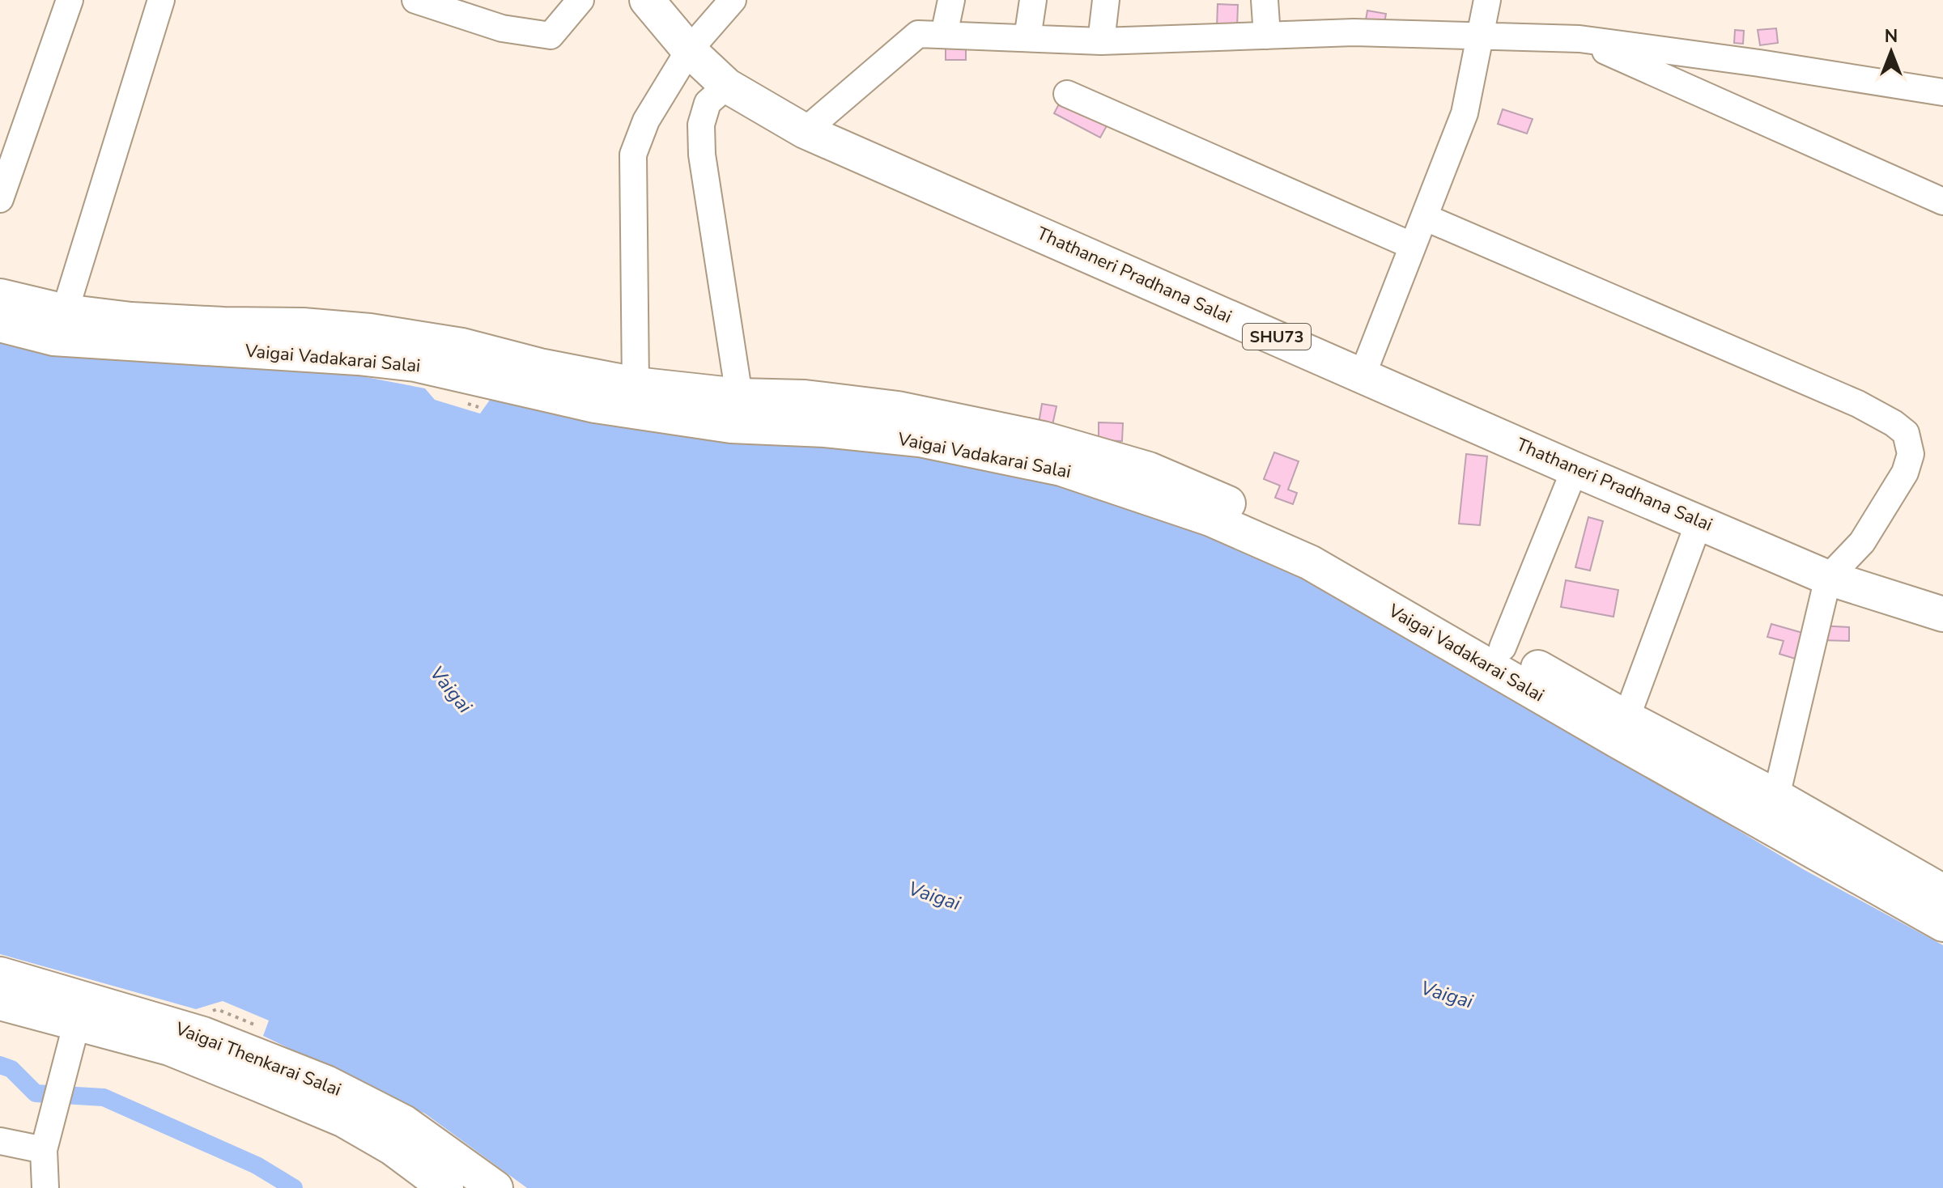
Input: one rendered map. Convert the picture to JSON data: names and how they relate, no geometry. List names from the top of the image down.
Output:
{
  "streets": {
    "main road": [
      "Thathaneri Pradhana Salai",
      "SHU73",
      "Vaigai Vadakarai Salai",
      "Vaigai Thenkarai Salai"
    ]
  },
  "water": ["Vaigai"],
  "north": "top"
}
